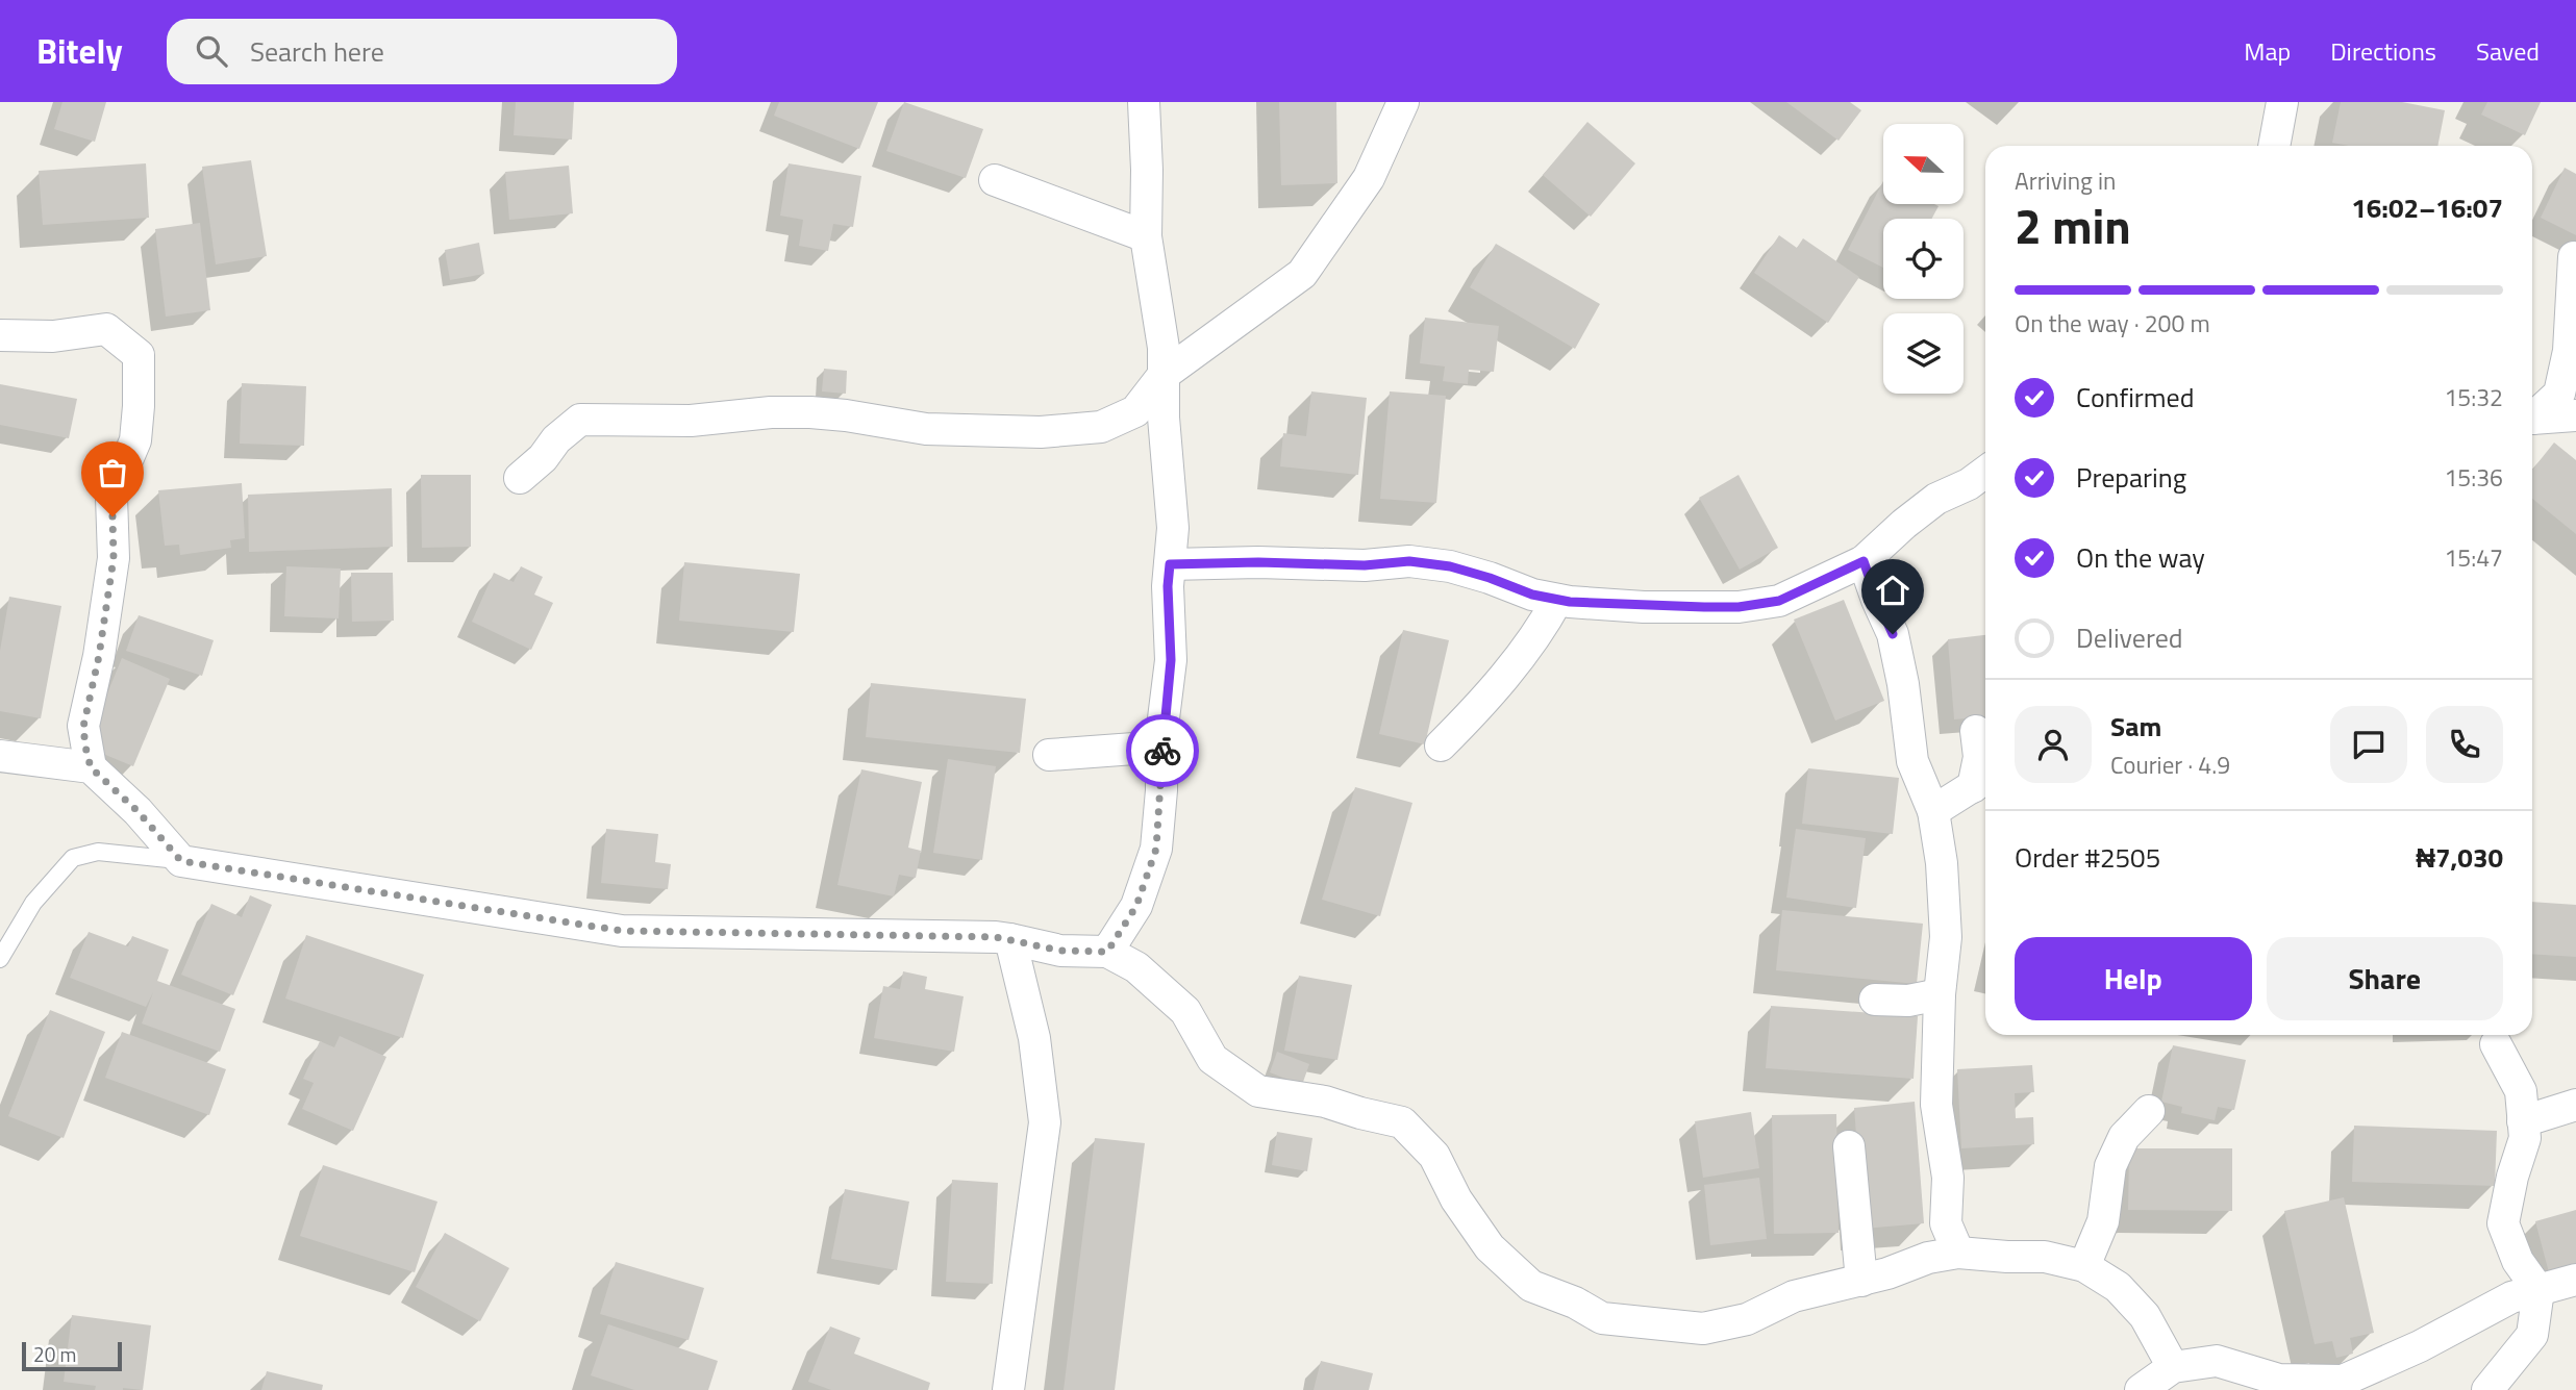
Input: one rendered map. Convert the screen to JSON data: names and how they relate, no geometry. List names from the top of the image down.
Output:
{
  "scale_bar": "20 m",
  "north": "left",
  "page": {
    "header": "Bitely",
    "search": "Search here",
    "nav": ["Map", "Directions", "Saved"],
    "heading": ["2 min", "Arriving in", "16:02–16:07"],
    "panel": [
      "Sam",
      "Courier · 4.9",
      "Order #2505",
      "₦7,030"
    ],
    "bar": "On the way · 200 m",
    "list": [
      ["Confirmed", "15:32"],
      ["Preparing", "15:36"],
      ["On the way", "15:47"],
      "Delivered"
    ],
    "buttons": ["Help", "Share"],
    "scale": "20 m"
  }
}
